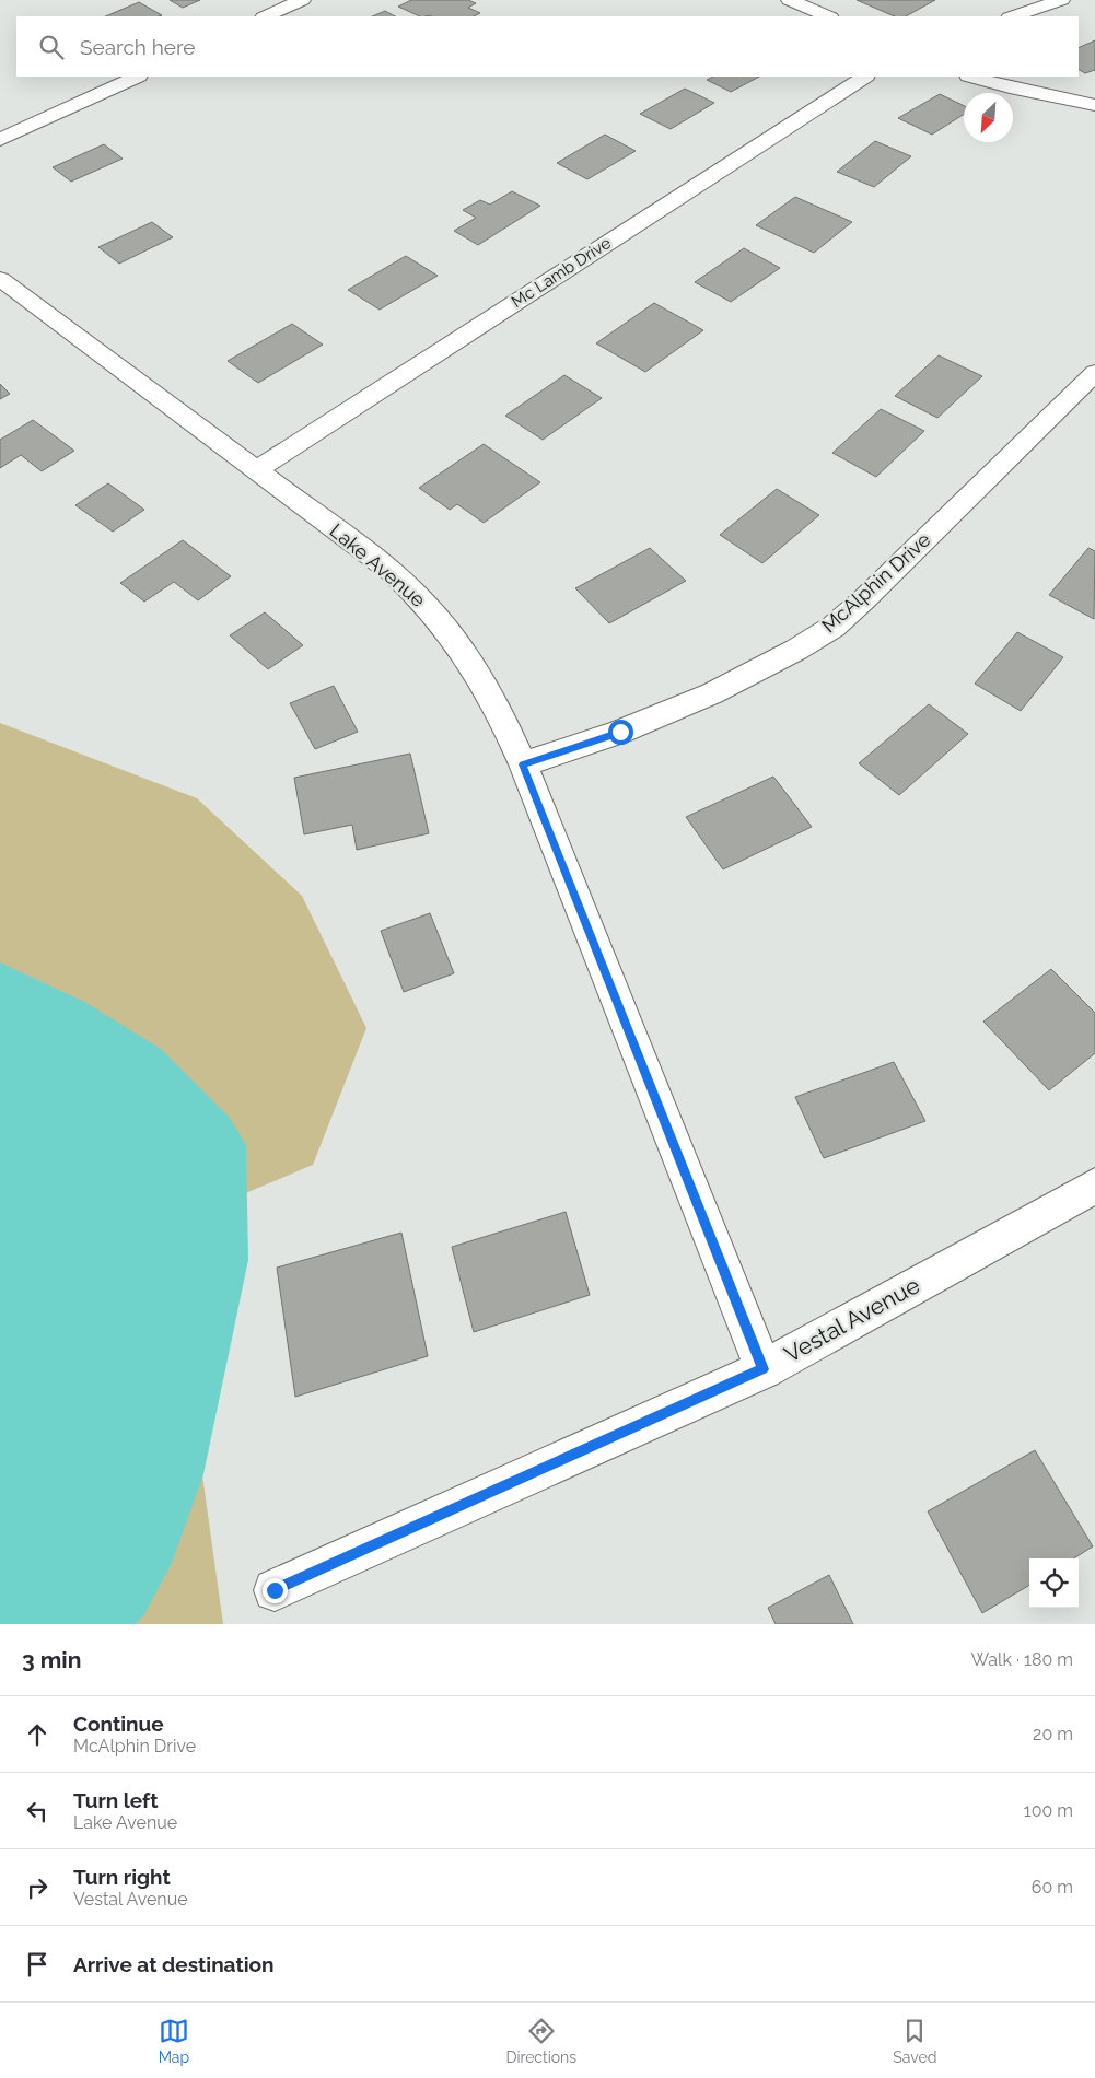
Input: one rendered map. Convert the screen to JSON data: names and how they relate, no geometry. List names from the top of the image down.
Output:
{
  "streets": {
    "street": [
      "Mc Lamb Drive",
      "Lake Avenue",
      "McAlphin Drive",
      "Vestal Avenue"
    ]
  },
  "crossings": [
    ["Mc Lamb Drive", "Lake Avenue"],
    ["Lake Avenue", "McAlphin Drive"],
    ["Lake Avenue", "Vestal Avenue"]
  ],
  "north": "bottom left",
  "page": {
    "search": "Search here",
    "heading": ["3 min", "Walk · 180 m"],
    "list": [
      ["Continue", "McAlphin Drive", "20 m"],
      ["Turn left", "Lake Avenue", "100 m"],
      ["Turn right", "Vestal Avenue", "60 m"],
      "Arrive at destination"
    ],
    "nav": ["Map", "Directions", "Saved"]
  }
}
